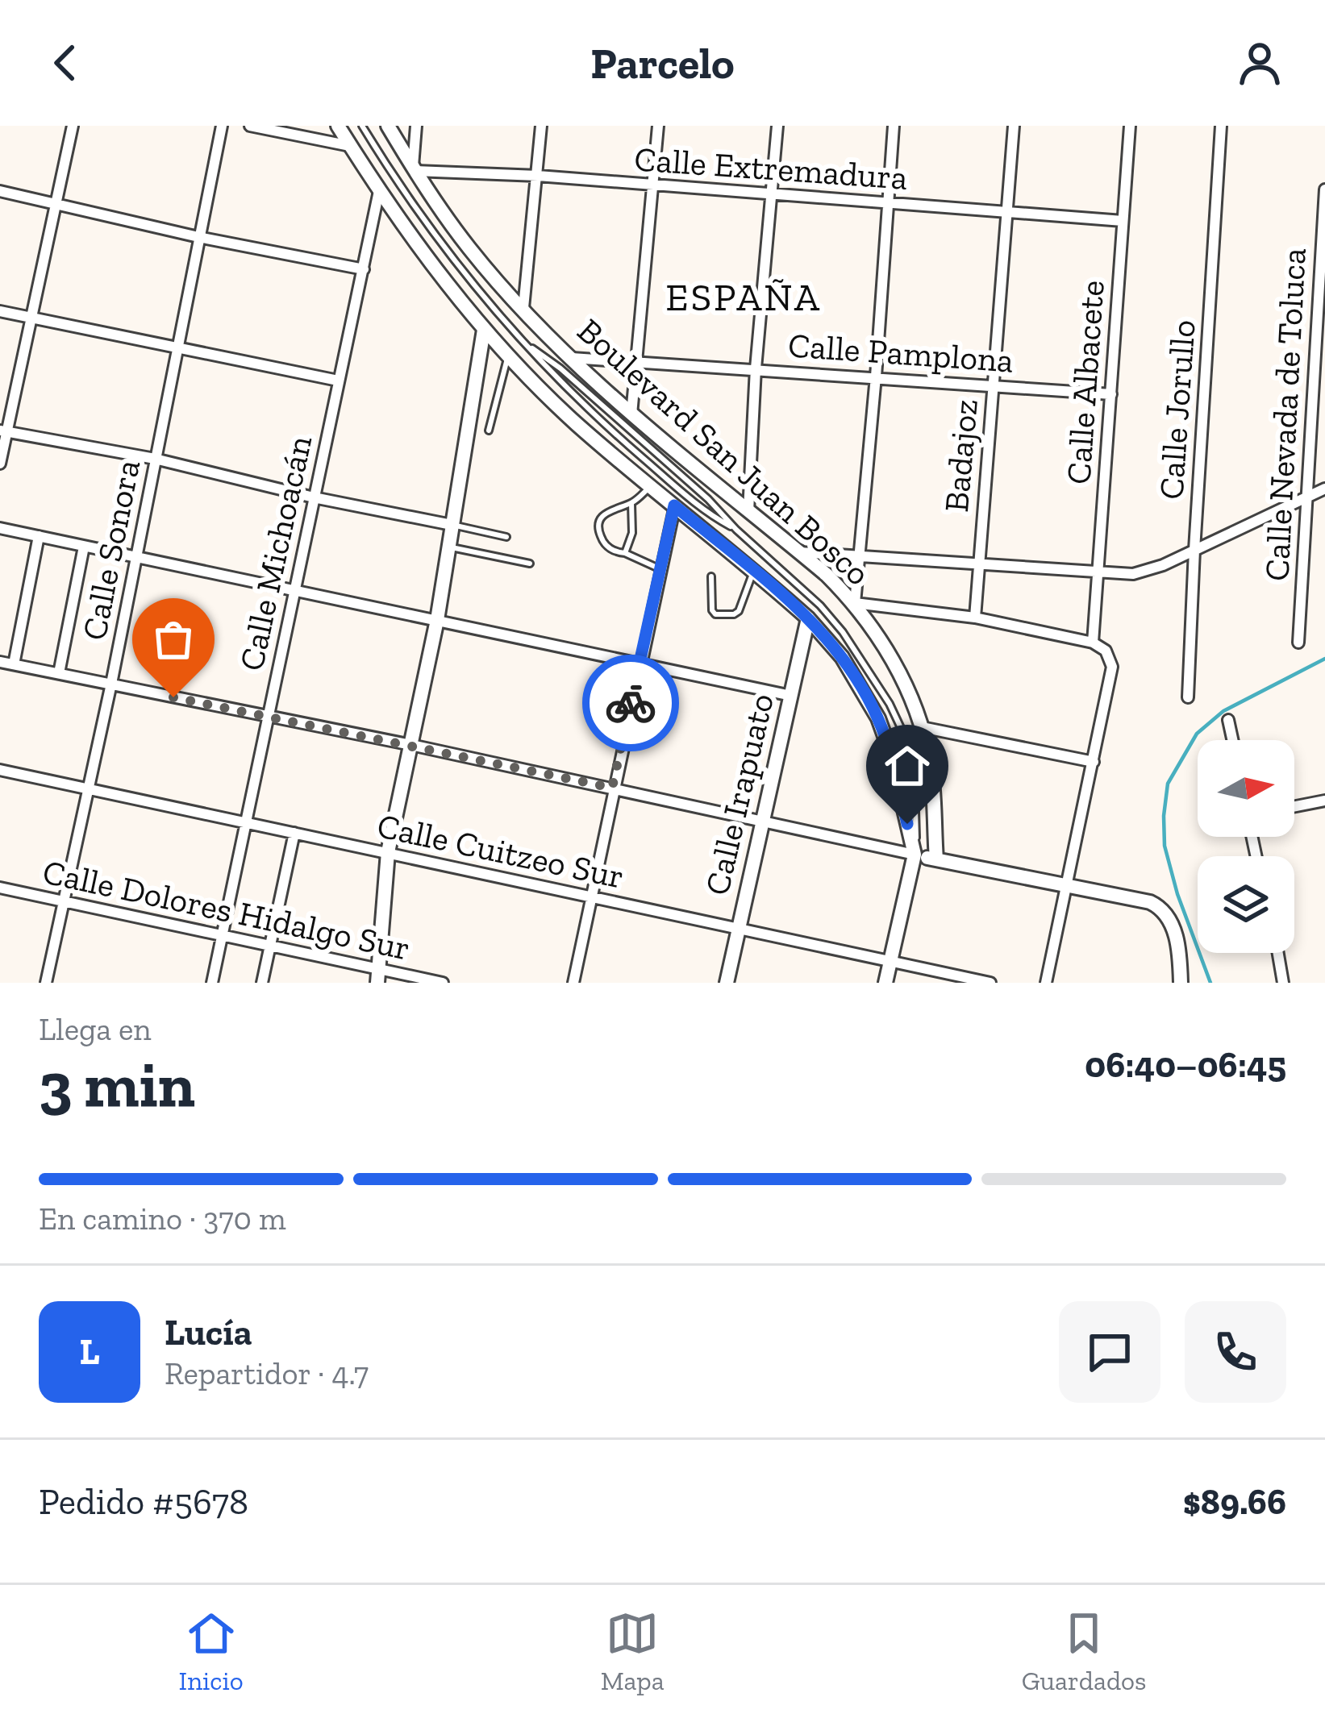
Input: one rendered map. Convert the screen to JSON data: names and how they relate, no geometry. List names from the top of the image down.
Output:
{
  "streets": {
    "street": [
      "Calle Extremadura",
      "Calle Pamplona",
      "Calle Albacete",
      "Calle Jorullo",
      "Calle Nevada de Toluca",
      "Boulevard San Juan Bosco",
      "Badajoz",
      "Calle Sonora",
      "Calle Michoacán",
      "Calle Irapuato",
      "Calle Cuitzeo Sur",
      "Calle Dolores Hidalgo Sur"
    ]
  },
  "crossings": [
    ["Calle Extremadura", "Calle Albacete"],
    ["Calle Extremadura", "Boulevard San Juan Bosco"],
    ["Calle Extremadura", "Badajoz"],
    ["Calle Pamplona", "Calle Albacete"],
    ["Calle Pamplona", "Boulevard San Juan Bosco"],
    ["Calle Pamplona", "Badajoz"],
    ["Boulevard San Juan Bosco", "Calle Michoacán"],
    ["Boulevard San Juan Bosco", "Calle Irapuato"],
    ["Calle Sonora", "Calle Cuitzeo Sur"],
    ["Calle Sonora", "Calle Dolores Hidalgo Sur"],
    ["Calle Michoacán", "Calle Cuitzeo Sur"],
    ["Calle Michoacán", "Calle Dolores Hidalgo Sur"],
    ["Calle Irapuato", "Calle Cuitzeo Sur"]
  ],
  "districts": ["ESPAÑA"],
  "north": "right",
  "page": {
    "header": "Parcelo",
    "heading": ["3 min", "Llega en", "06:40–06:45"],
    "panel": [
      "Lucía",
      "Repartidor · 4.7",
      "Pedido #5678",
      "$89.66"
    ],
    "bar": "En camino · 370 m",
    "round": "L",
    "tabs": ["Inicio", "Mapa", "Guardados"]
  }
}
